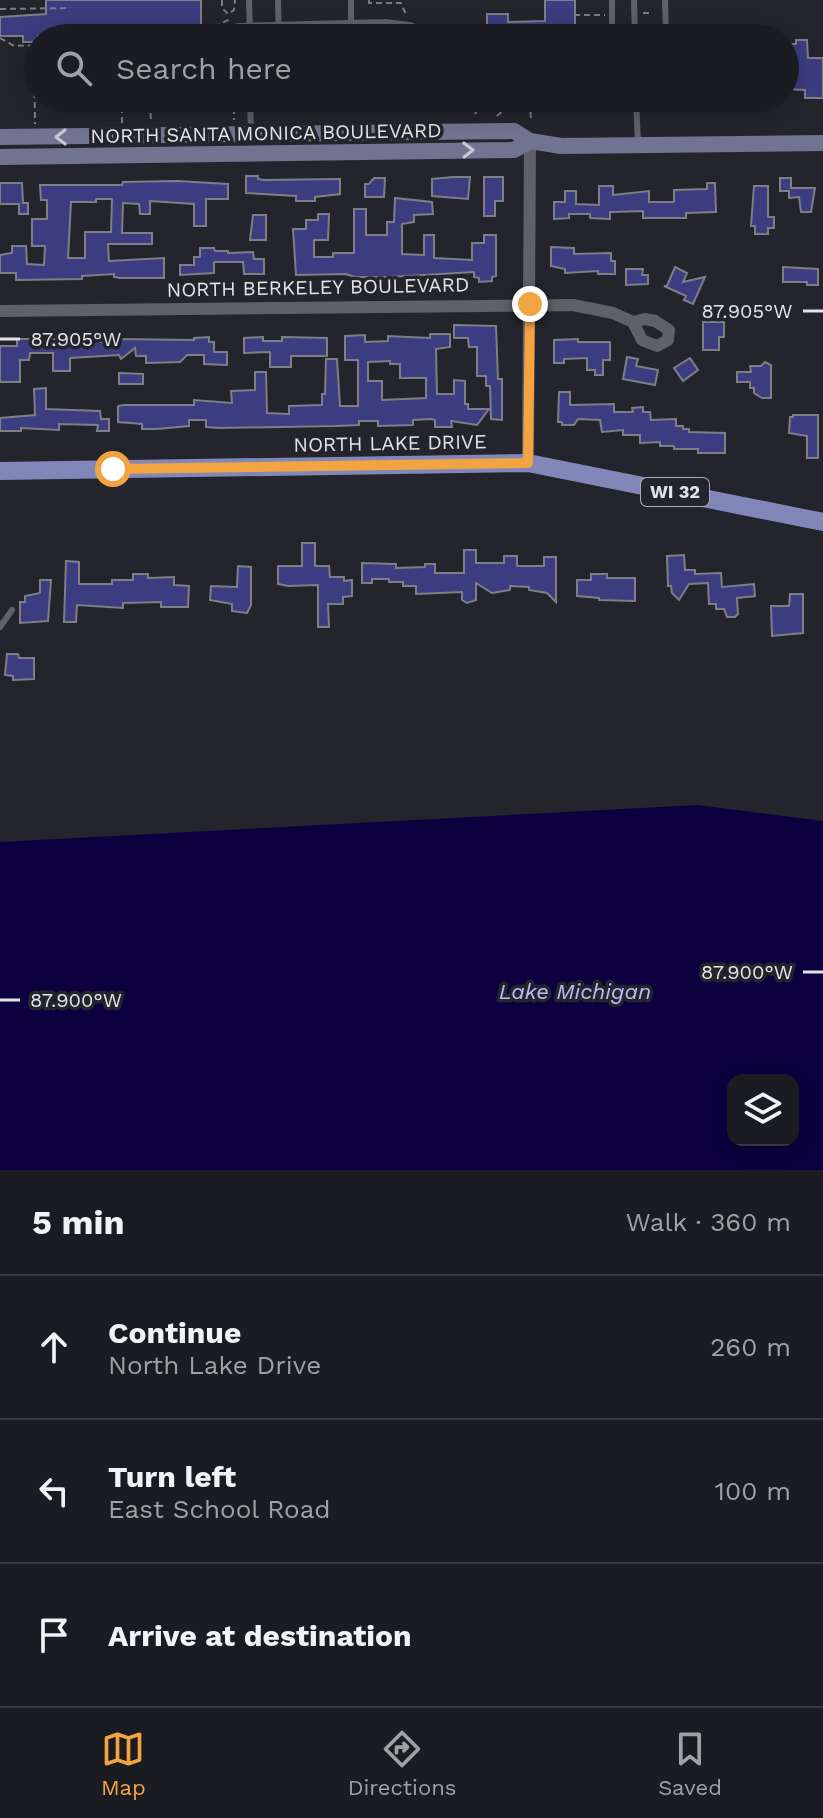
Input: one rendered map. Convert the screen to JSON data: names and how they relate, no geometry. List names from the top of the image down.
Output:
{
  "streets": {
    "main road": ["NORTH LAKE DRIVE", "WI 32"],
    "street": ["NORTH SANTA MONICA BOULEVARD", "NORTH BERKELEY BOULEVARD"]
  },
  "water": ["Lake Michigan"],
  "page": {
    "search": "Search here",
    "heading": ["5 min", "Walk · 360 m"],
    "list": [
      ["Continue", "North Lake Drive", "260 m"],
      ["Turn left", "East School Road", "100 m"],
      "Arrive at destination"
    ],
    "nav": ["Map", "Directions", "Saved"]
  },
  "coordinates": ["87.905°W", "87.900°W"]
}
